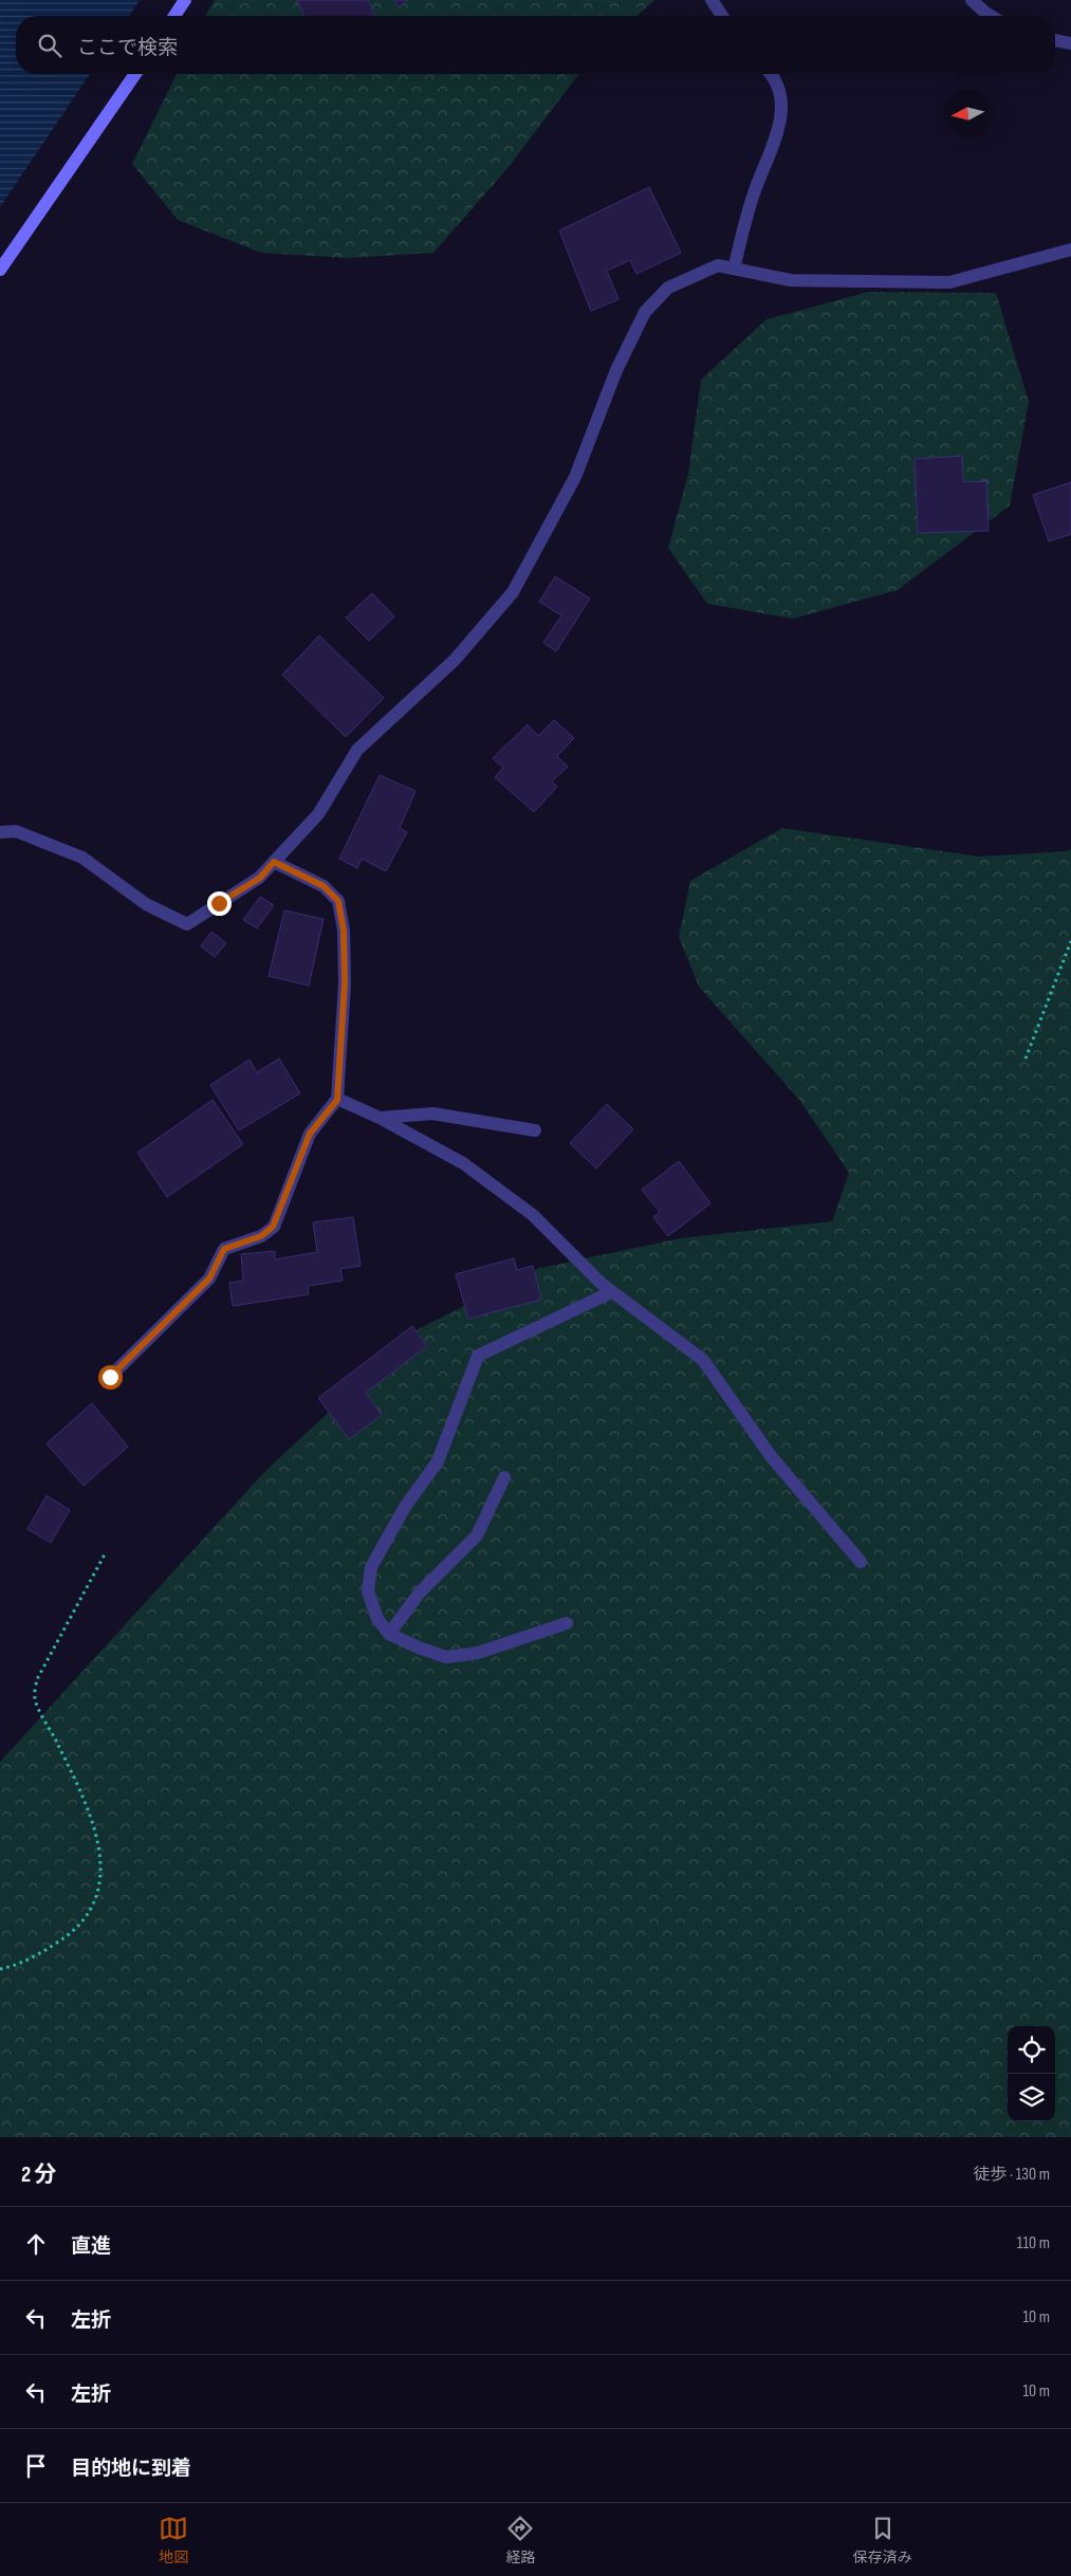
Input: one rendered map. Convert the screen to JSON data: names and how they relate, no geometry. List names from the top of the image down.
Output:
{
  "north": "left",
  "page": {
    "search": "ここで検索",
    "heading": ["2 分", "徒歩 · 130 m"],
    "list": [
      ["直進", "110 m"],
      ["左折", "10 m"],
      ["左折", "10 m"],
      "目的地に到着"
    ],
    "nav": ["地図", "経路", "保存済み"]
  }
}
